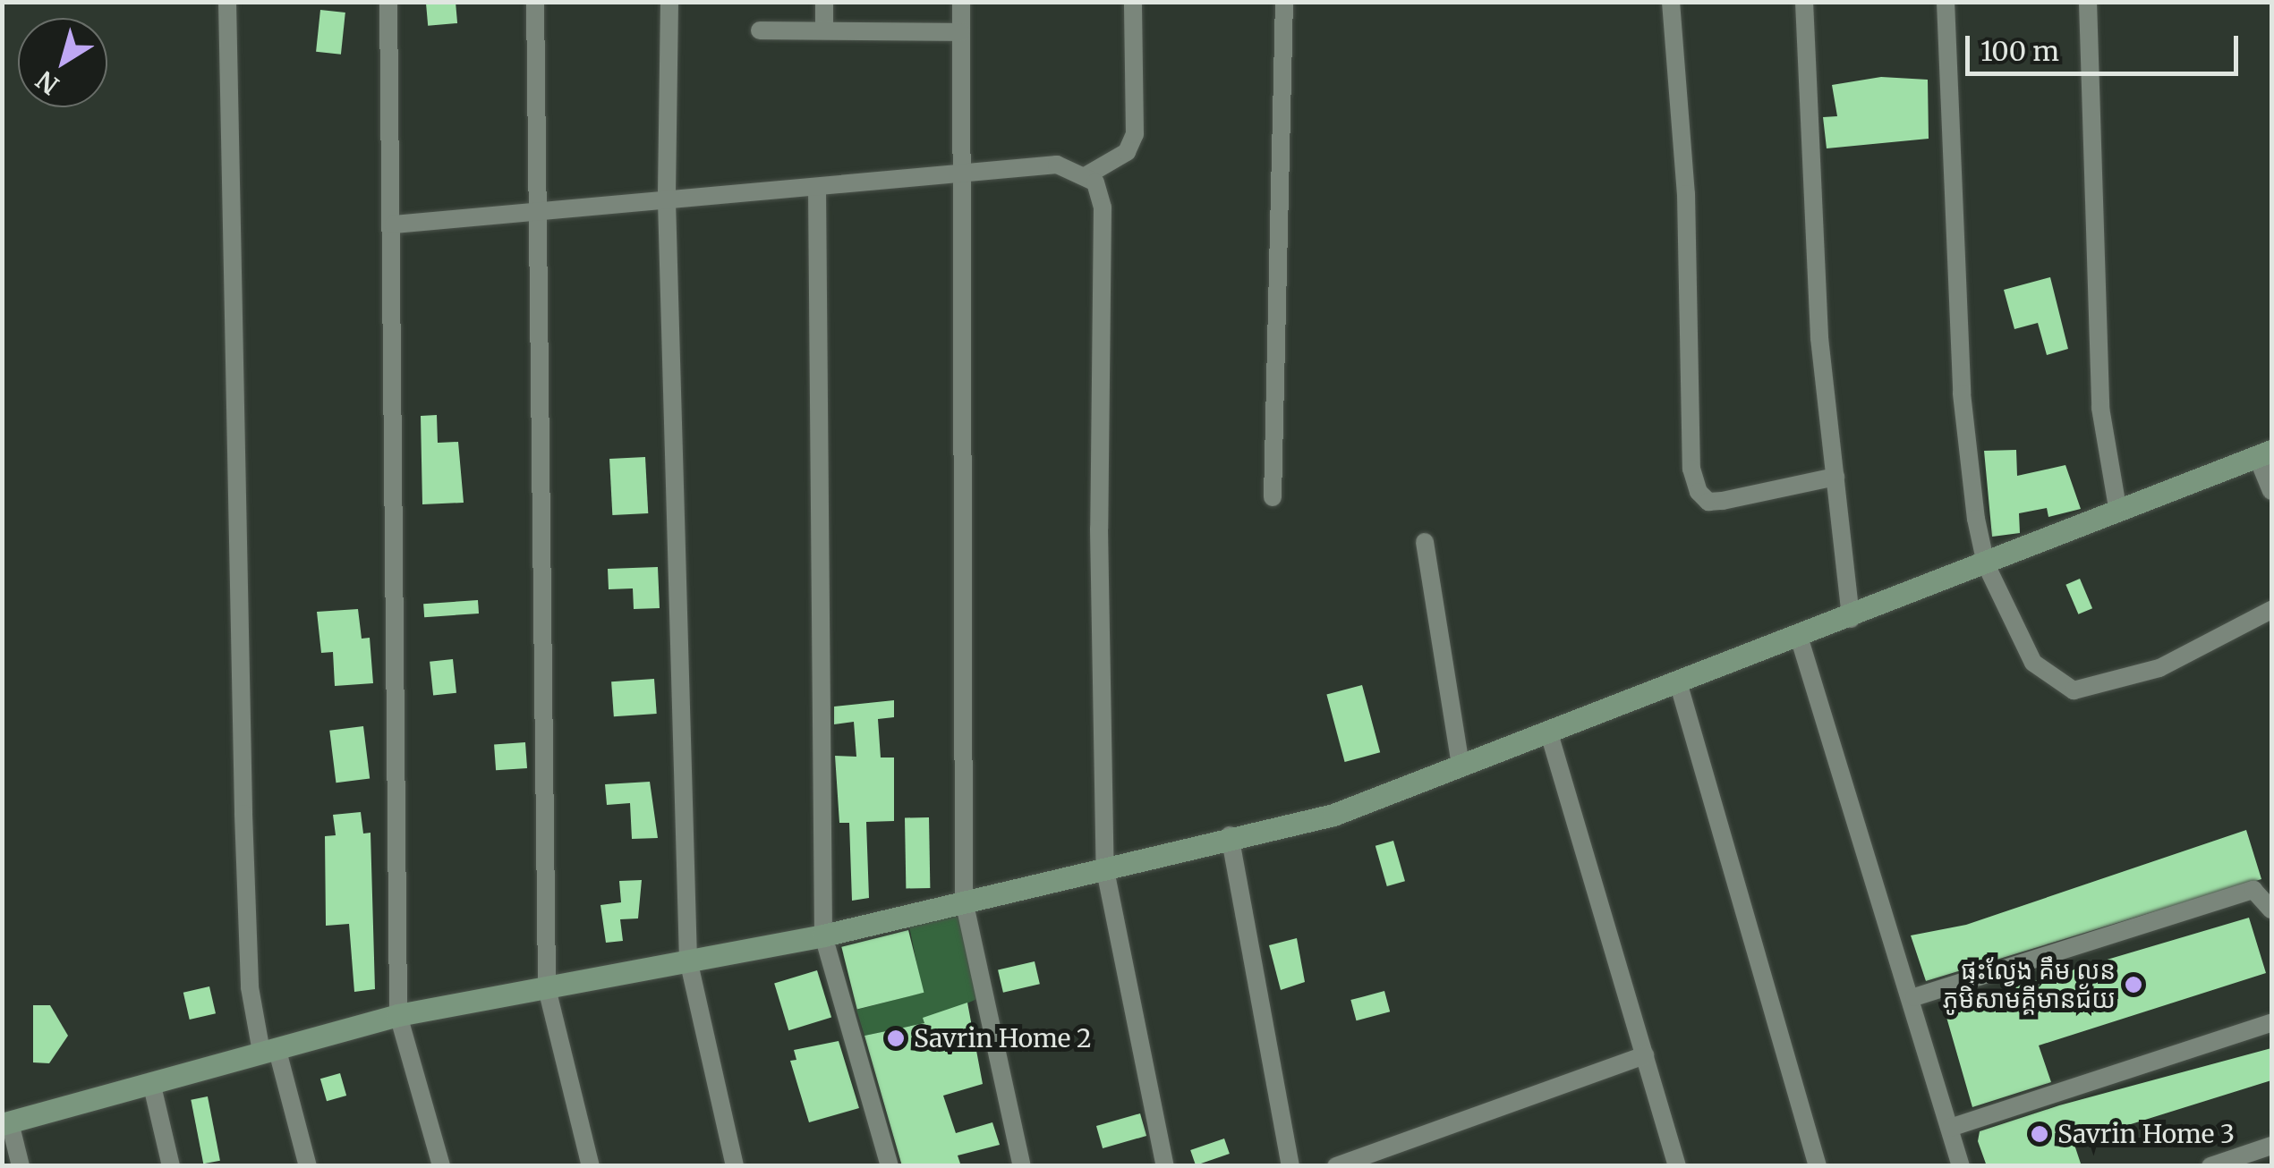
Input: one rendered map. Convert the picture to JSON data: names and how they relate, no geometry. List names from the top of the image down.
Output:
{
  "places": ["ផ្ទះល្វែង គឹម លន ភូមិសាមគ្គីមានជ័យ", "Savrin Home 2", "Savrin Home 3"],
  "scale_bar": "100 m",
  "north": "bottom left"
}
